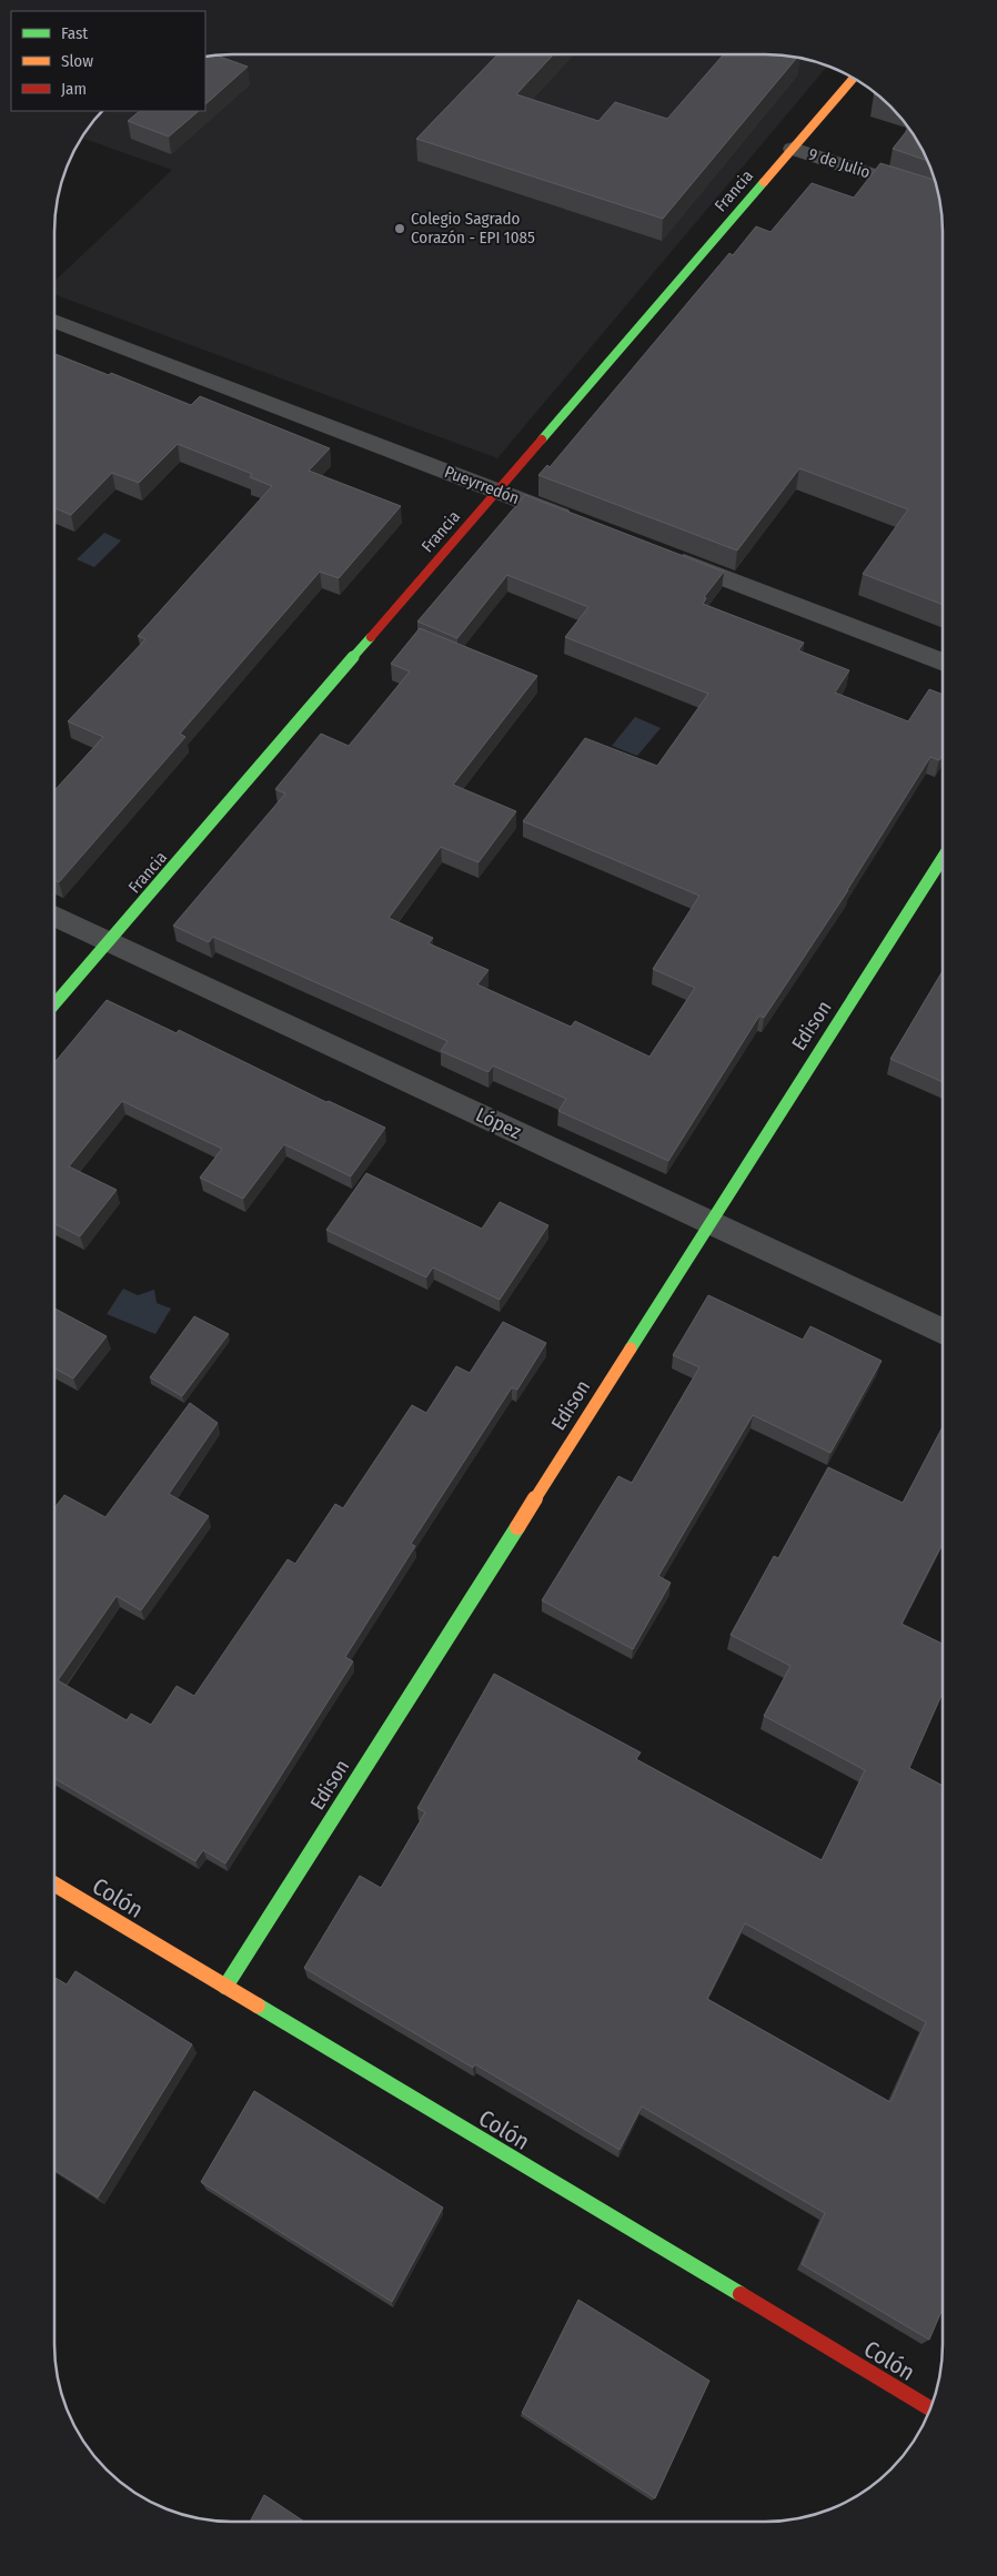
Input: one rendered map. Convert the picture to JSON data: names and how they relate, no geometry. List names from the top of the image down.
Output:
{
  "streets": {
    "street": [
      "9 de Julio",
      "Francia",
      "Pueyrredón",
      "Edison",
      "López",
      "Colón"
    ]
  },
  "crossings": [
    ["9 de Julio", "Francia"],
    ["Francia", "Pueyrredón"],
    ["Francia", "López"],
    ["Edison", "López"],
    ["Edison", "Colón"]
  ],
  "places": ["Colegio Sagrado Corazón - EPI 1085"],
  "legend": ["Fast", "Slow", "Jam"]
}
